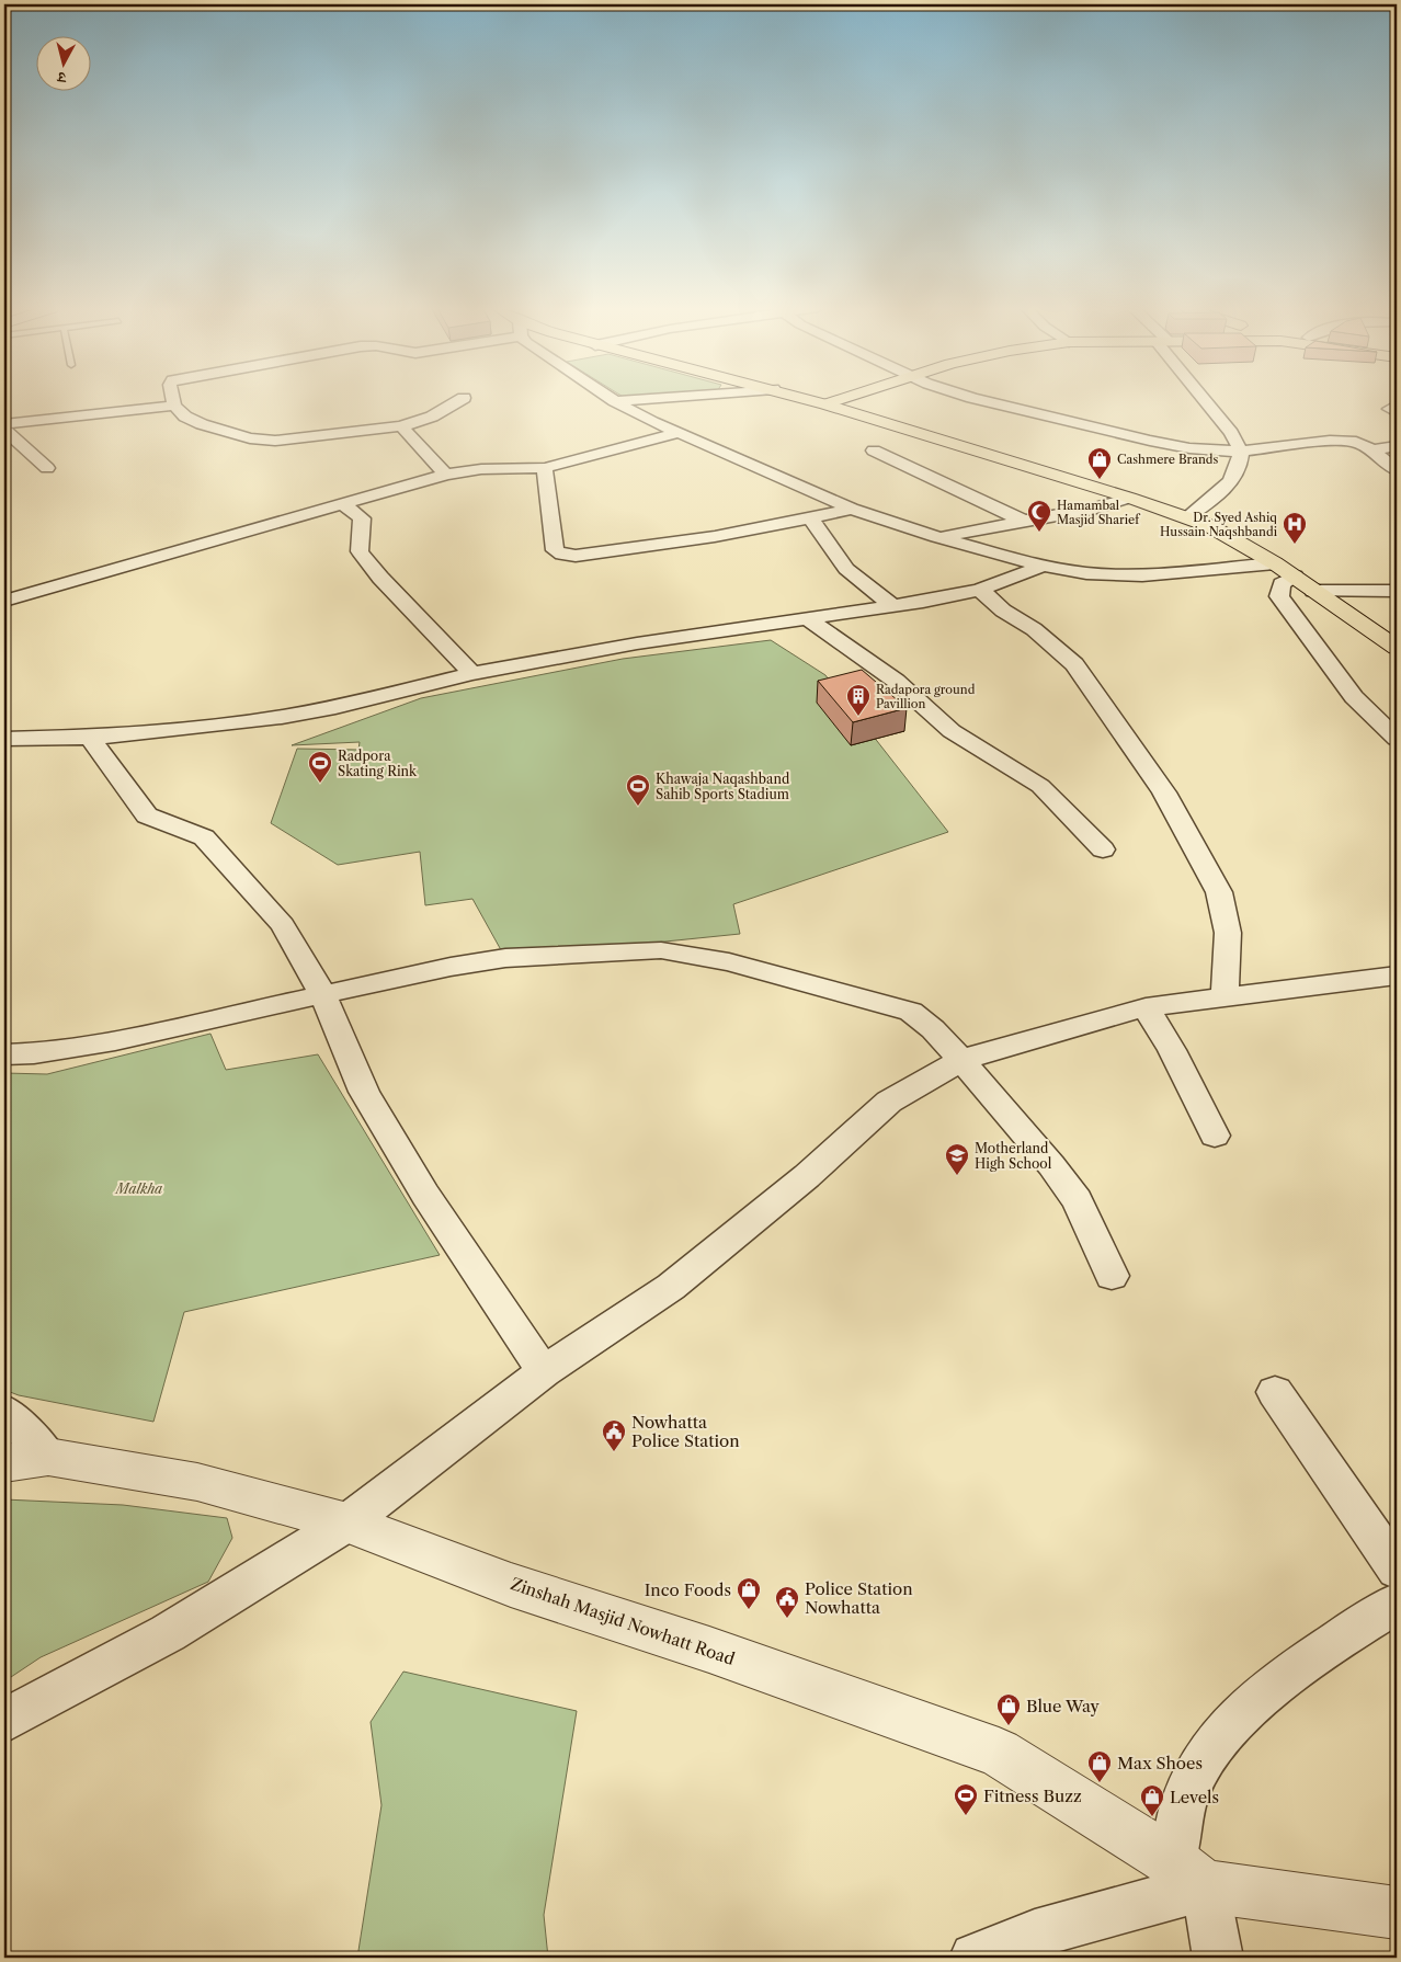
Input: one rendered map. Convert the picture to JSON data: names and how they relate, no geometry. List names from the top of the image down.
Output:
{
  "streets": {
    "street": ["Zinshah Masjid Nowhatt Road"]
  },
  "parks": ["Malkha"],
  "places": {
    "shop": [
      "Cashmere Brands",
      "Inco Foods",
      "Blue Way",
      "Max Shoes",
      "Levels"
    ],
    "mosque": ["Hamambal Masjid Sharief"],
    "hospital": ["Dr. Syed Ashiq Hussain Naqshbandi"],
    "building": ["Radapora ground Pavillion"],
    "sports": ["Radpora Skating Rink", "Khawaja Naqashband Sahib Sports Stadium", "Fitness Buzz"],
    "school or university": ["Motherland High School"],
    "public building": ["Nowhatta Police Station", "Police Station Nowhatta"]
  },
  "north": "bottom"
}
